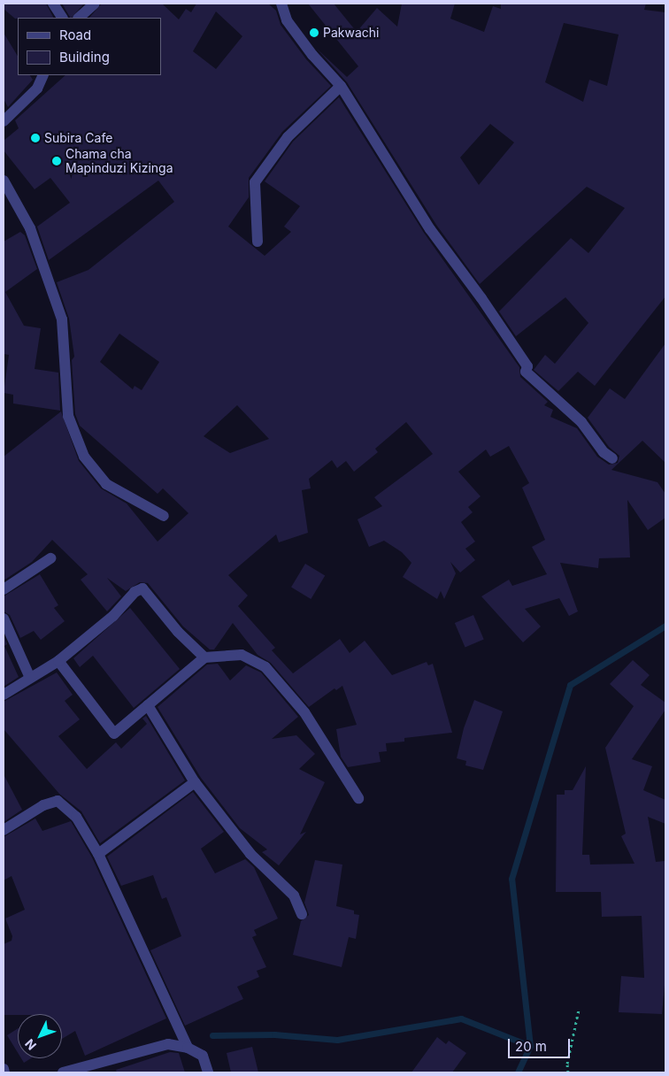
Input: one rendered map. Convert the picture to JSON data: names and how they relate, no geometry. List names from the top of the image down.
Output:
{
  "places": ["Pakwachi", "Subira Cafe", "Chama cha Mapinduzi Kizinga"],
  "legend": ["Road", "Building"],
  "scale_bar": "20 m",
  "north": "bottom left"
}
